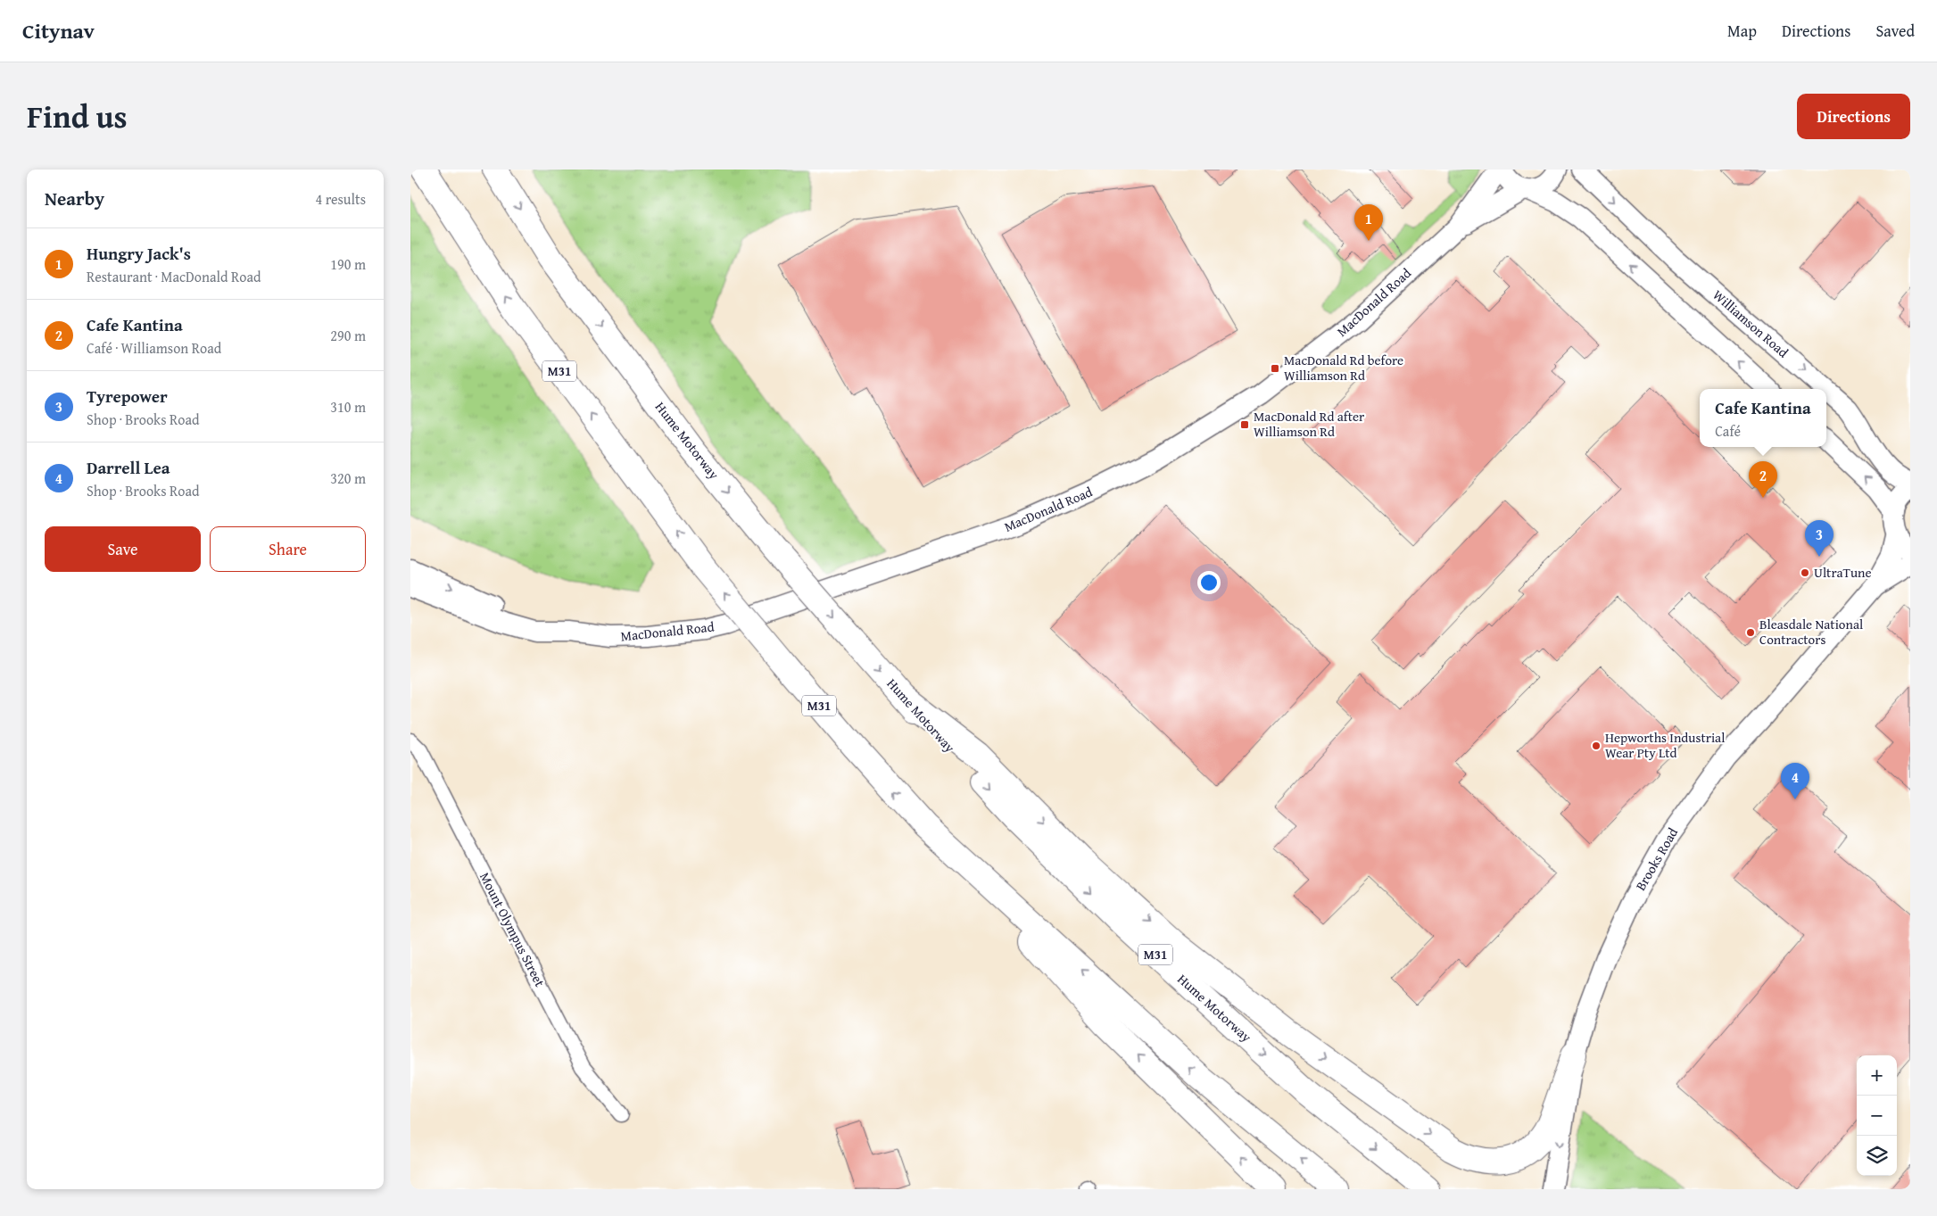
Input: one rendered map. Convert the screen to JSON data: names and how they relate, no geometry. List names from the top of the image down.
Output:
{
  "streets": {
    "highway": ["M31", "Hume Motorway"],
    "main road": ["MacDonald Road", "Williamson Road", "Brooks Road"],
    "street": ["Mount Olympus Street"]
  },
  "places": {
    "transit": ["MacDonald Rd before Williamson Rd", "MacDonald Rd after Williamson Rd"],
    "other": ["UltraTune", "Bleasdale National Contractors", "Hepworths Industrial Wear Pty Ltd"]
  },
  "page": {
    "header": "Citynav",
    "nav": ["Map", "Directions", "Saved"],
    "title": "Find us",
    "buttons": [
      "Directions",
      ["Save", "Share"]
    ],
    "heading": ["Nearby", "4 results"],
    "pins": [
      "1",
      "2",
      "3",
      "4"
    ],
    "list": [
      {
        "mark": "1",
        "name": "Hungry Jack's",
        "note": "Restaurant · MacDonald Road",
        "value": "190 m"
      },
      {
        "mark": "2",
        "name": "Cafe Kantina",
        "note": "Café · Williamson Road",
        "value": "290 m"
      },
      {
        "mark": "3",
        "name": "Tyrepower",
        "note": "Shop · Brooks Road",
        "value": "310 m"
      },
      {
        "mark": "4",
        "name": "Darrell Lea",
        "note": "Shop · Brooks Road",
        "value": "320 m"
      }
    ],
    "popup": ["Cafe Kantina", "Café"],
    "map_buttons": ["+", "−"]
  }
}
